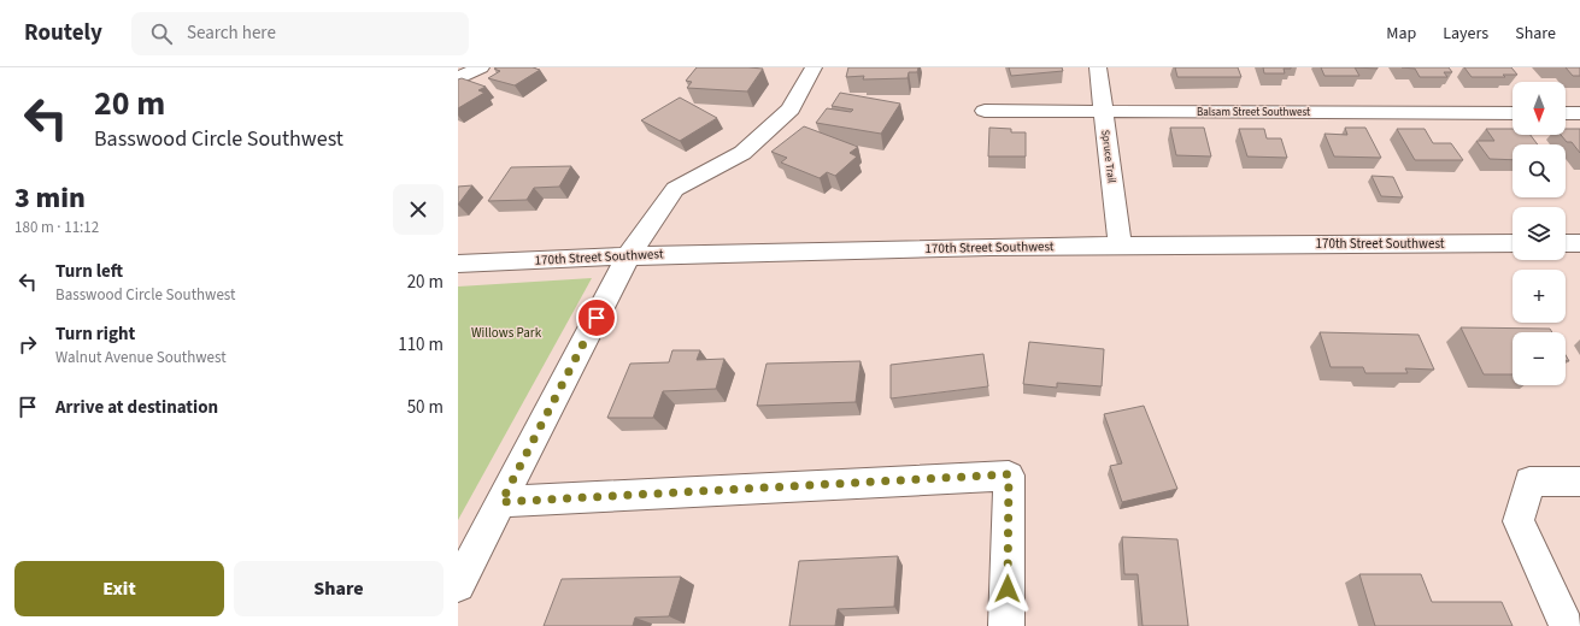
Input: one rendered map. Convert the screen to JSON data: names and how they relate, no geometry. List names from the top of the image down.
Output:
{
  "streets": {
    "street": ["Balsam Street Southwest", "Spruce Trail", "170th Street Southwest"]
  },
  "crossings": [
    ["Balsam Street Southwest", "Spruce Trail"],
    ["Spruce Trail", "170th Street Southwest"]
  ],
  "parks": ["Willows Park"],
  "north": "bottom",
  "page": {
    "header": "Routely",
    "search": "Search here",
    "nav": ["Map", "Layers", "Share"],
    "turn": ["20 m", "Basswood Circle Southwest"],
    "map_buttons": ["+", "−"],
    "heading": ["3 min", "180 m · 11:12"],
    "list": [
      {
        "name": "Turn left",
        "note": "Basswood Circle Southwest",
        "value": "20 m"
      },
      {
        "name": "Turn right",
        "note": "Walnut Avenue Southwest",
        "value": "110 m"
      },
      {
        "name": "Arrive at destination",
        "value": "50 m"
      }
    ],
    "buttons": ["Exit", "Share"]
  }
}
